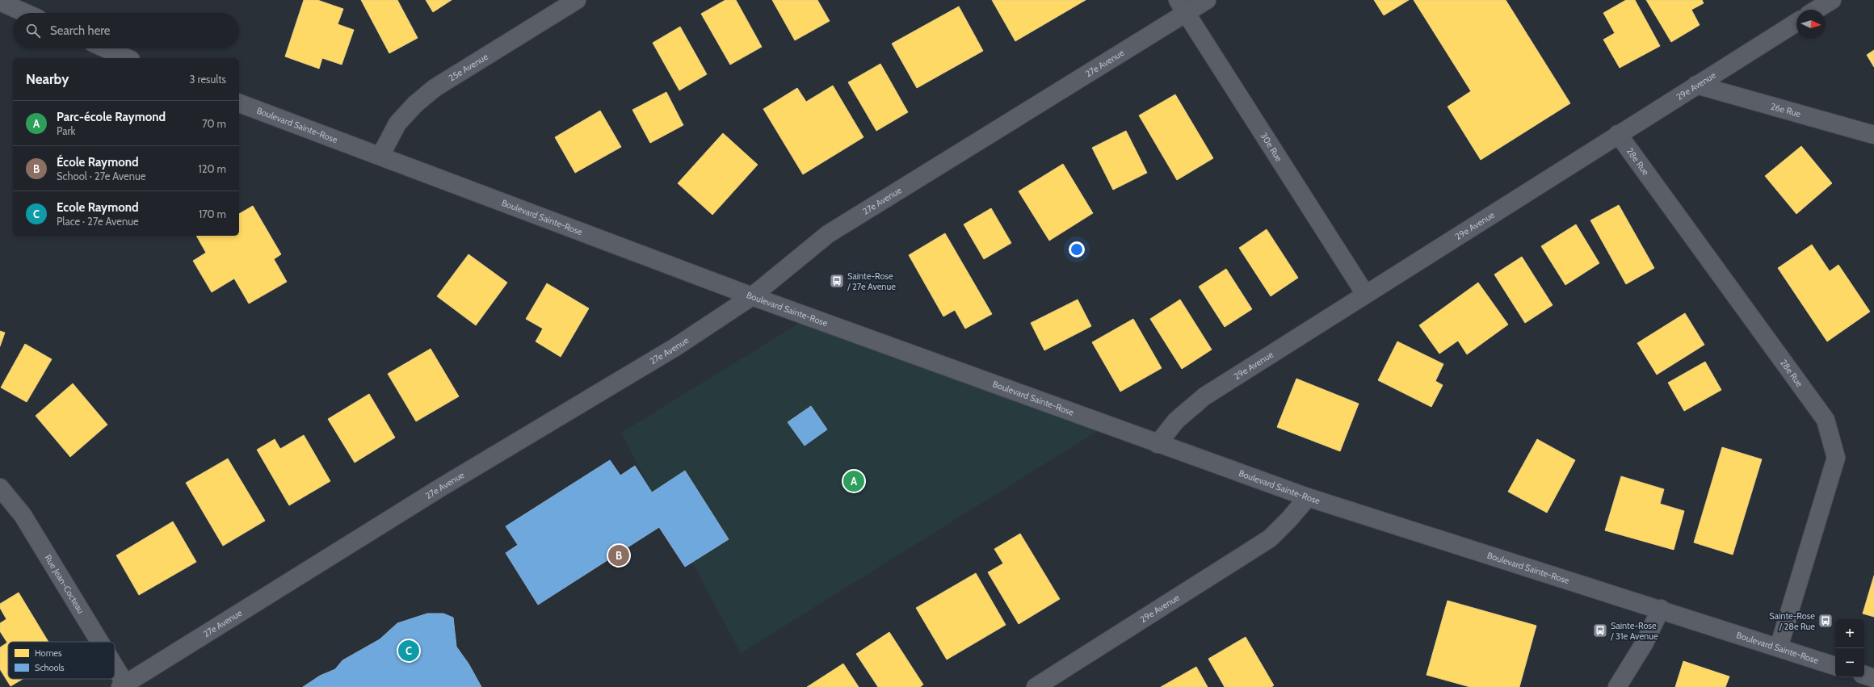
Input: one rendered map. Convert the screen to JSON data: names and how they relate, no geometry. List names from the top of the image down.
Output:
{
  "streets": {
    "street": [
      "27e Avenue",
      "25e Avenue",
      "29e Avenue",
      "26e Rue",
      "Boulevard Sainte-Rose",
      "30e Rue",
      "28e Rue",
      "Rue Jean-Cocteau"
    ]
  },
  "crossings": [
    ["27e Avenue", "Boulevard Sainte-Rose"],
    ["27e Avenue", "30e Rue"],
    ["27e Avenue", "Rue Jean-Cocteau"],
    ["25e Avenue", "Boulevard Sainte-Rose"],
    ["29e Avenue", "26e Rue"],
    ["29e Avenue", "Boulevard Sainte-Rose"],
    ["29e Avenue", "30e Rue"],
    ["29e Avenue", "28e Rue"],
    ["Boulevard Sainte-Rose", "28e Rue"]
  ],
  "places": {
    "bus stop": ["Sainte-Rose / 27e Avenue", "Sainte-Rose / 28e Rue", "Sainte-Rose / 31e Avenue"]
  },
  "legend": ["Homes", "Schools"],
  "north": "right",
  "page": {
    "search": "Search here",
    "heading": ["Nearby", "3 results"],
    "list": [
      {
        "mark": "A",
        "name": "Parc-école Raymond",
        "note": "Park",
        "value": "70 m"
      },
      {
        "mark": "B",
        "name": "École Raymond",
        "note": "School · 27e Avenue",
        "value": "120 m"
      },
      {
        "mark": "C",
        "name": "Ecole Raymond",
        "note": "Place · 27e Avenue",
        "value": "170 m"
      }
    ],
    "pins": ["A", "B", "C"],
    "map_buttons": ["+", "−"]
  }
}
